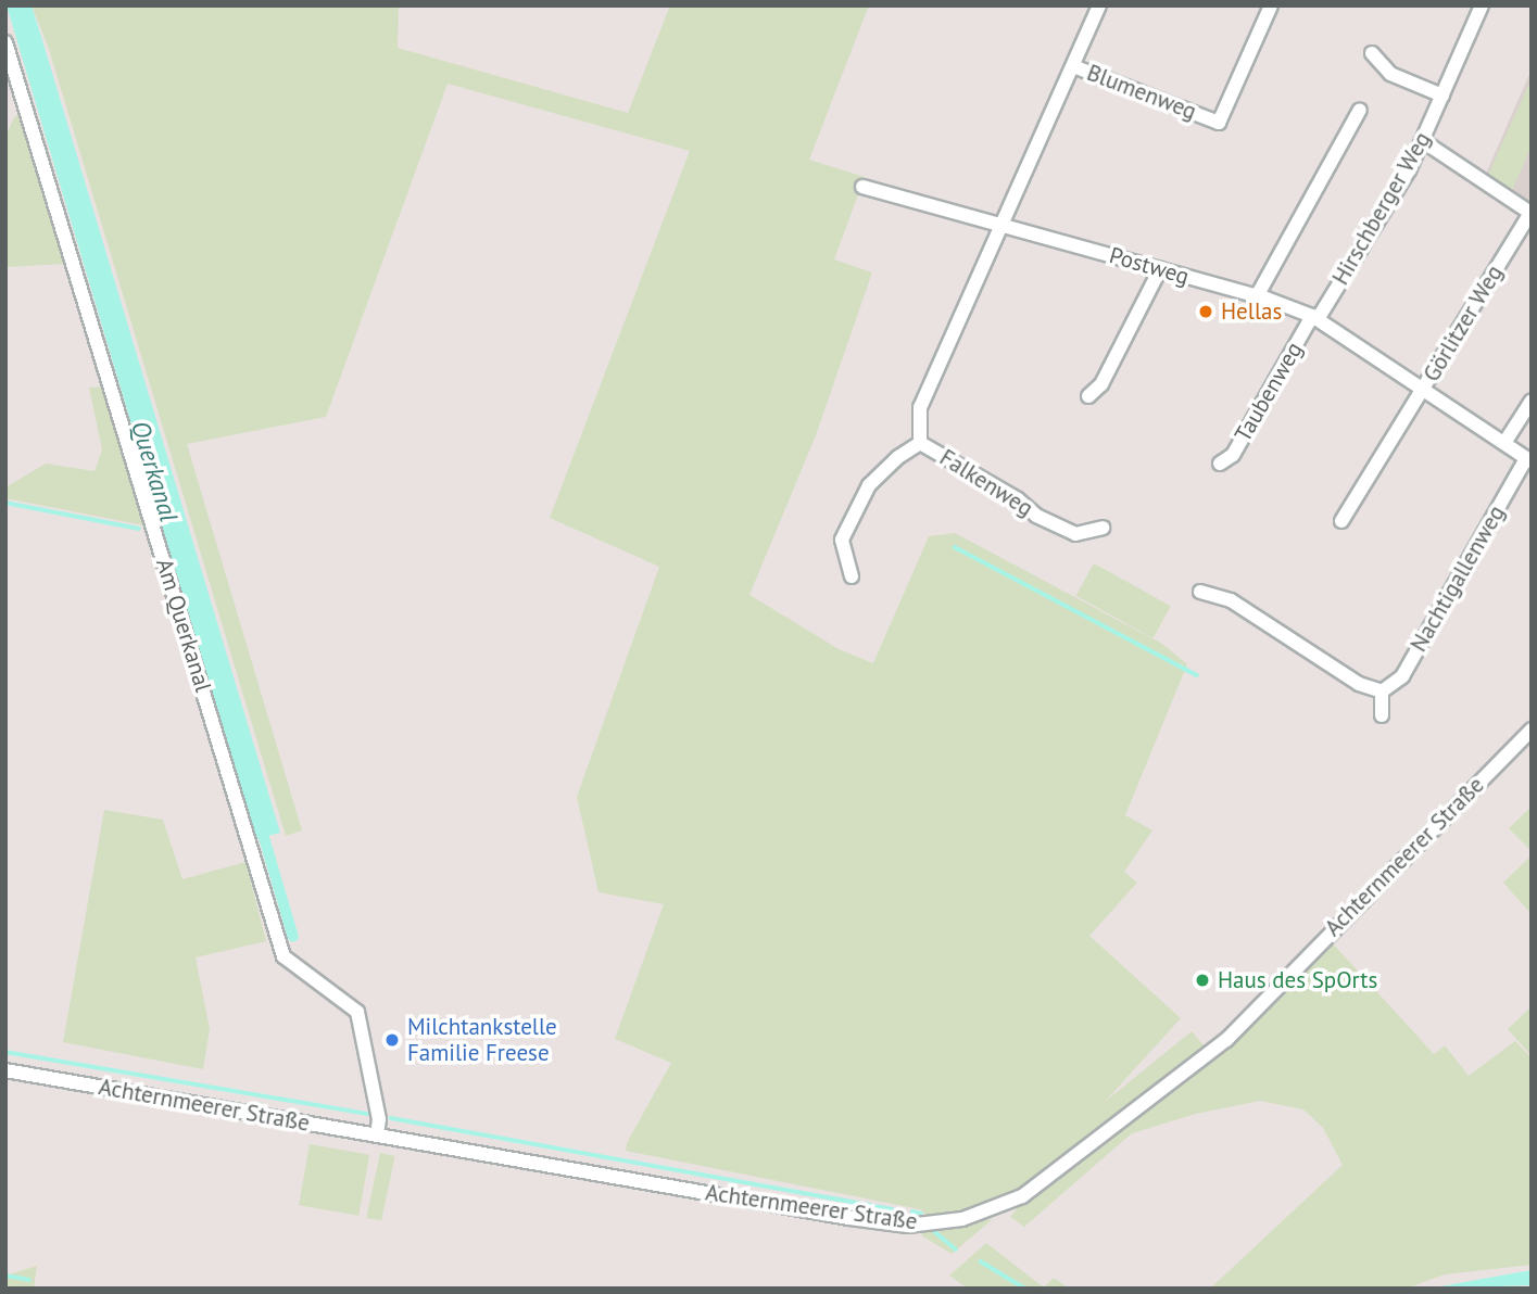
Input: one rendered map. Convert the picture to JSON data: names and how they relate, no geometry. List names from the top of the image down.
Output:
{
  "streets": {
    "street": [
      "Blumenweg",
      "Hirschberger Weg",
      "Postweg",
      "Görlitzer Weg",
      "Taubenweg",
      "Falkenweg",
      "Nachtigallenweg",
      "Am Querkanal",
      "Achternmeerer Straße"
    ]
  },
  "crossings": [
    ["Blumenweg", "Falkenweg"],
    ["Hirschberger Weg", "Postweg"],
    ["Hirschberger Weg", "Görlitzer Weg"],
    ["Hirschberger Weg", "Taubenweg"],
    ["Postweg", "Görlitzer Weg"],
    ["Postweg", "Taubenweg"],
    ["Postweg", "Falkenweg"],
    ["Postweg", "Nachtigallenweg"],
    ["Am Querkanal", "Achternmeerer Straße"]
  ],
  "water": ["Querkanal"],
  "places": ["Hellas", "Haus des SpOrts", "Milchtankstelle Familie Freese"]
}
